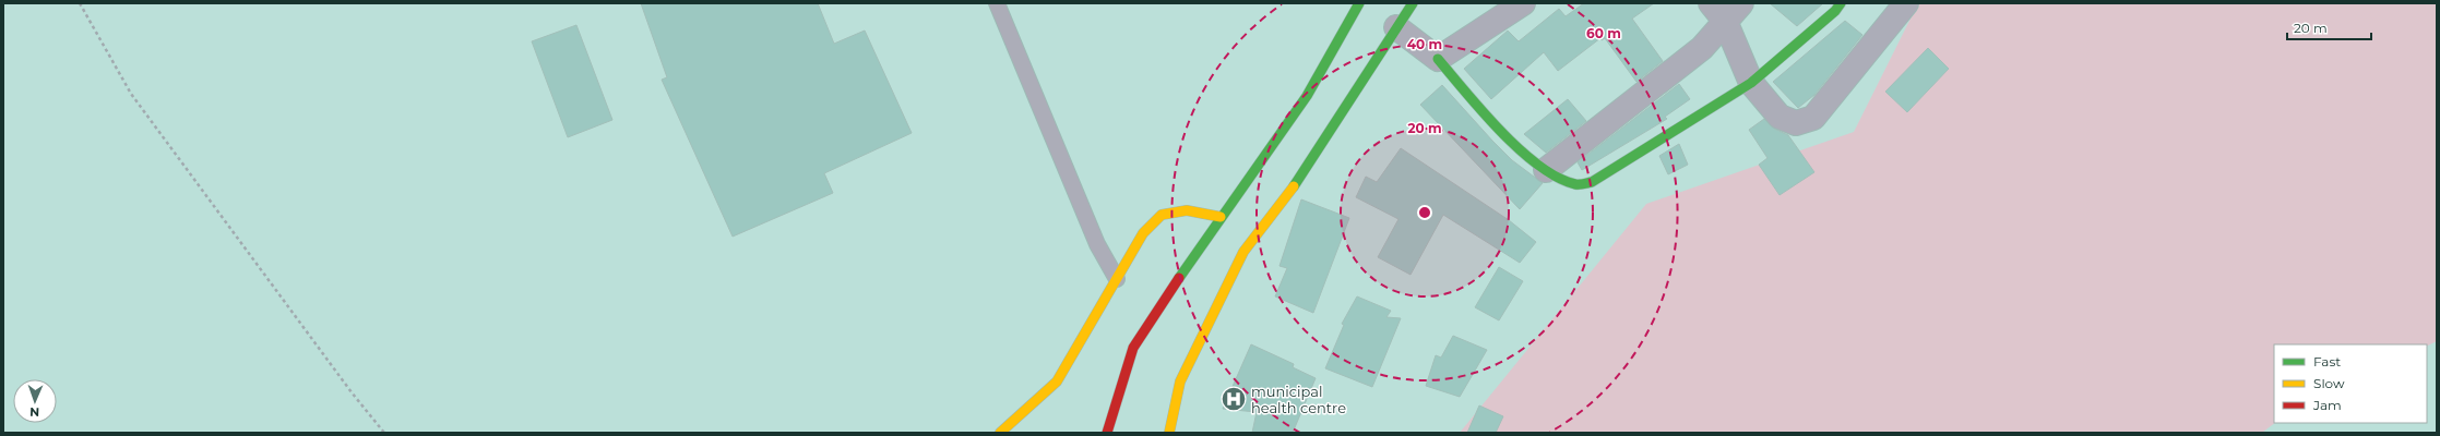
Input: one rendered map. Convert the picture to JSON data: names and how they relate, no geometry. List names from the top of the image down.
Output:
{
  "places": {
    "hospital": ["municipal health centre"]
  },
  "legend": ["Fast", "Slow", "Jam"],
  "scale_bar": "20 m",
  "north": "bottom",
  "rings": ["60 m", "40 m", "20 m"]
}
